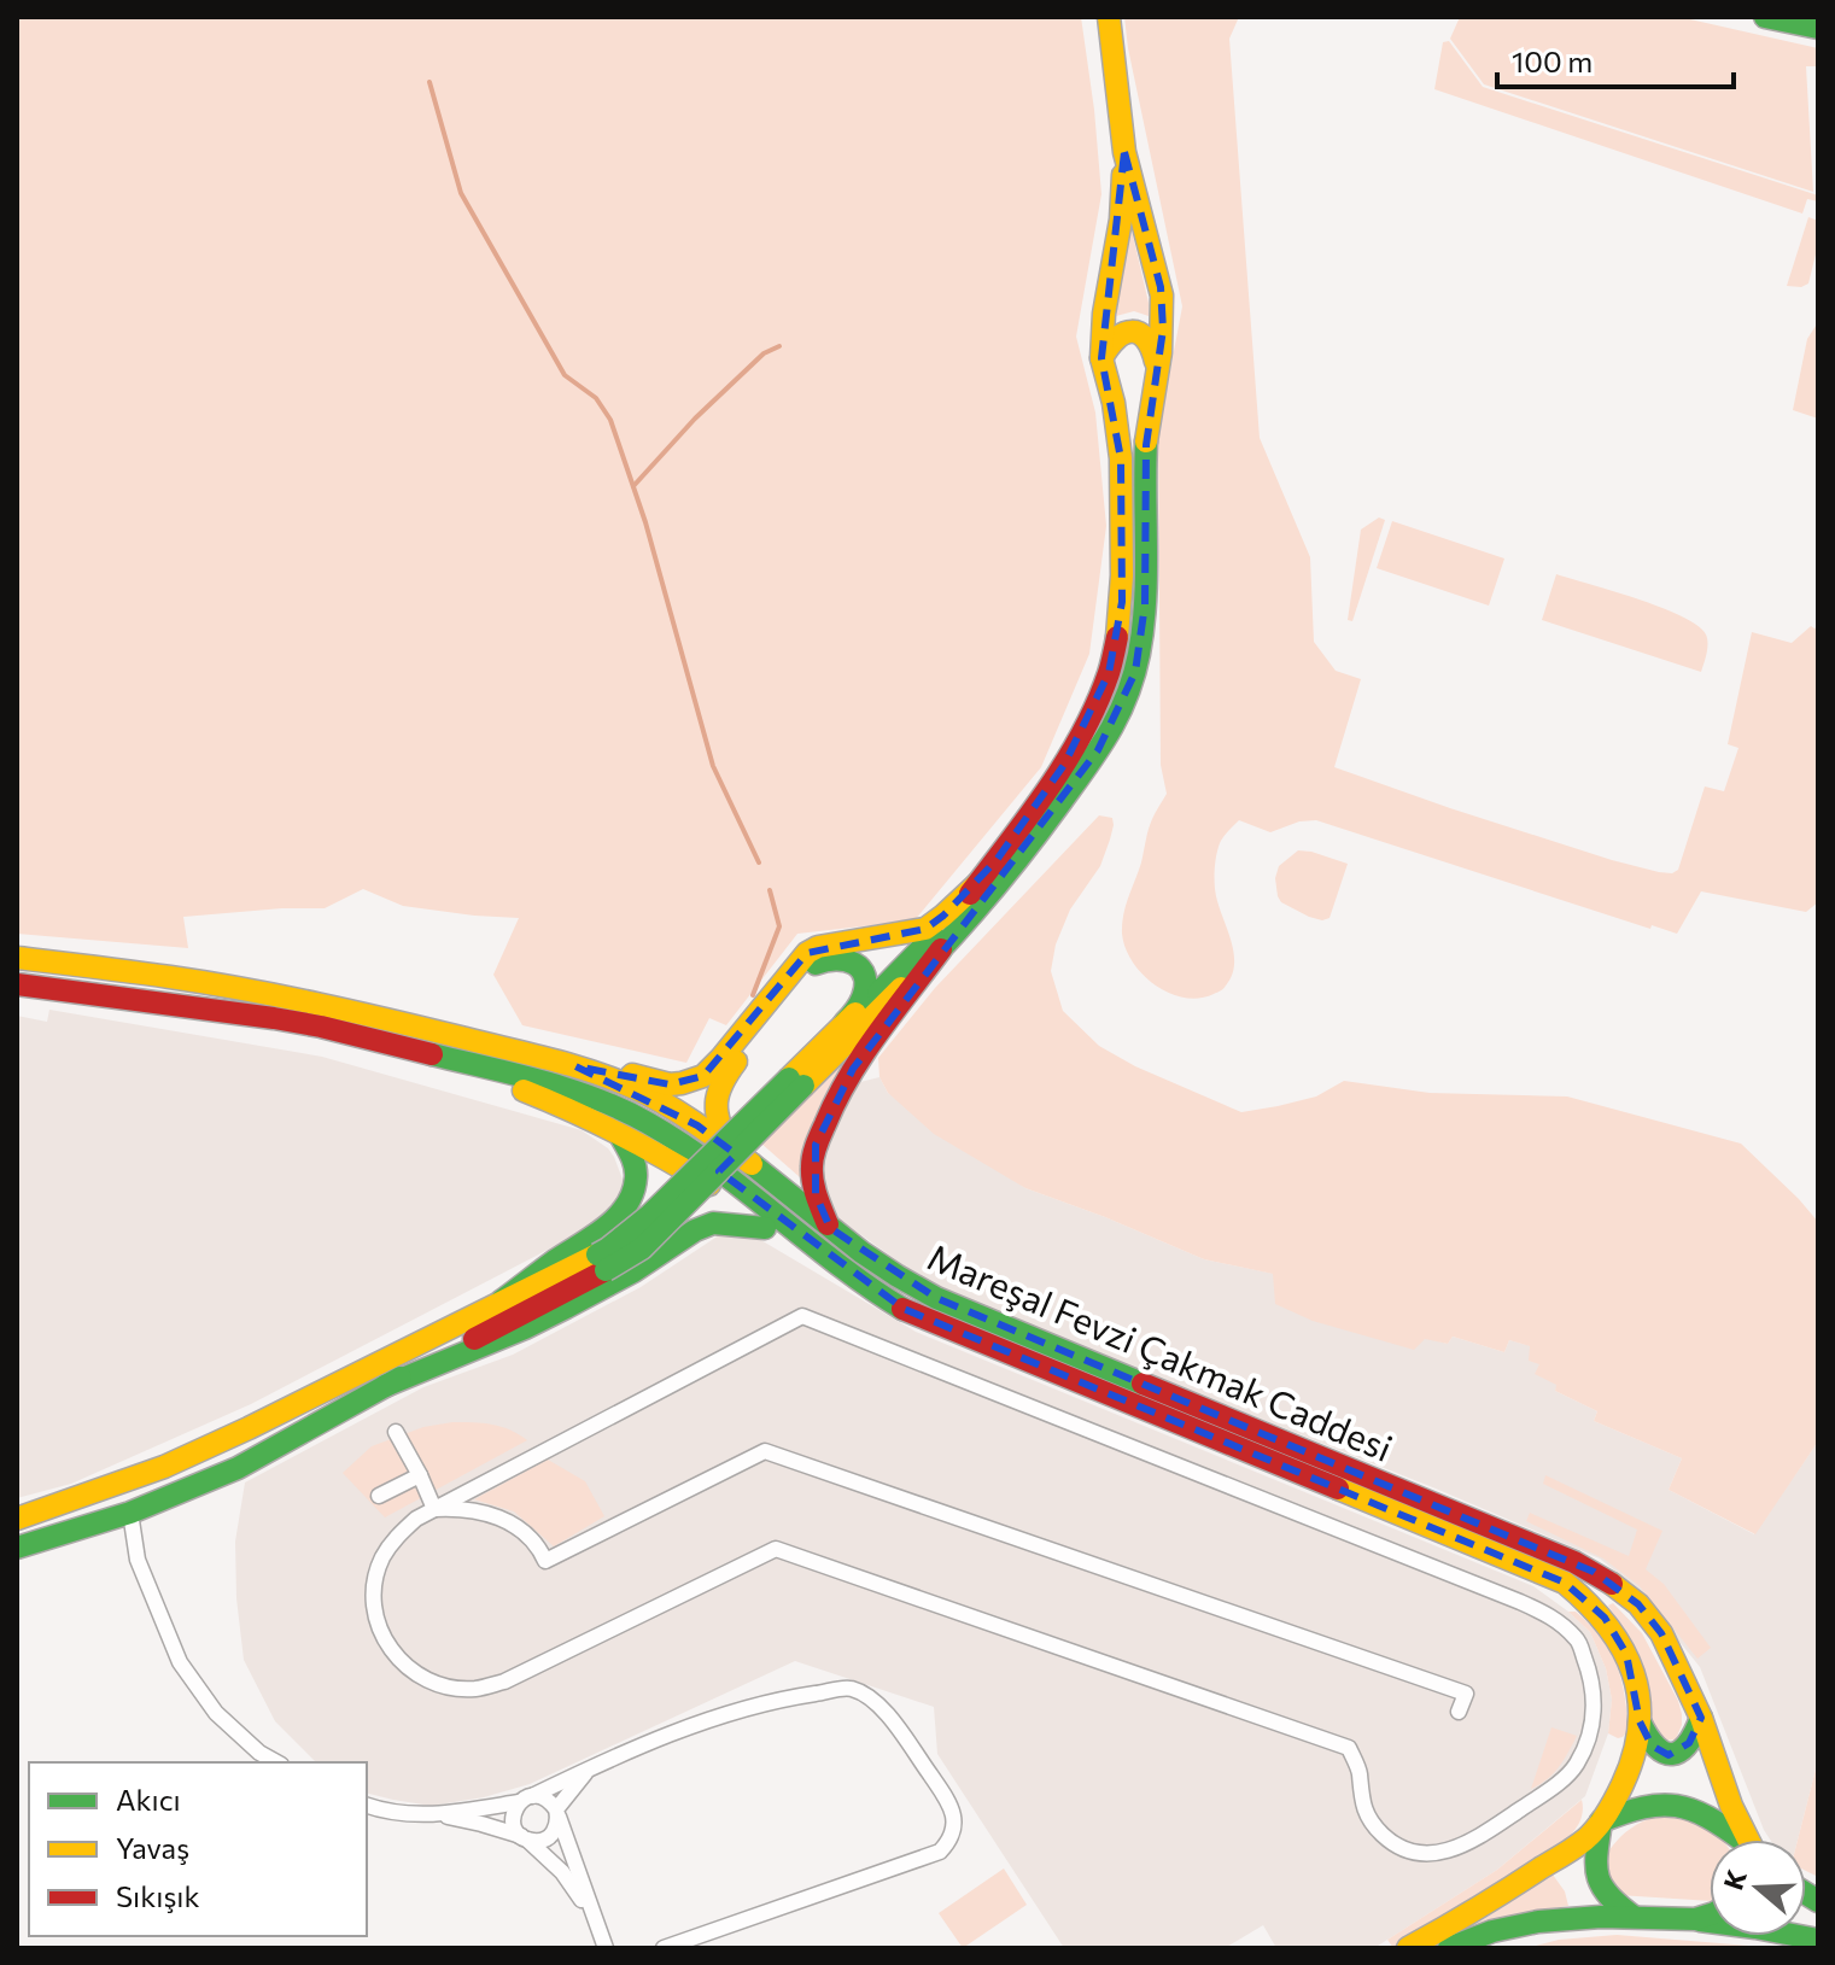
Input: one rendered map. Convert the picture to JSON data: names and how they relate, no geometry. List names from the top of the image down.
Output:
{
  "streets": {
    "main road": ["Mareşal Fevzi Çakmak Caddesi"]
  },
  "legend": ["Akıcı", "Yavaş", "Sıkışık"],
  "scale_bar": "100 m",
  "north": "left"
}
